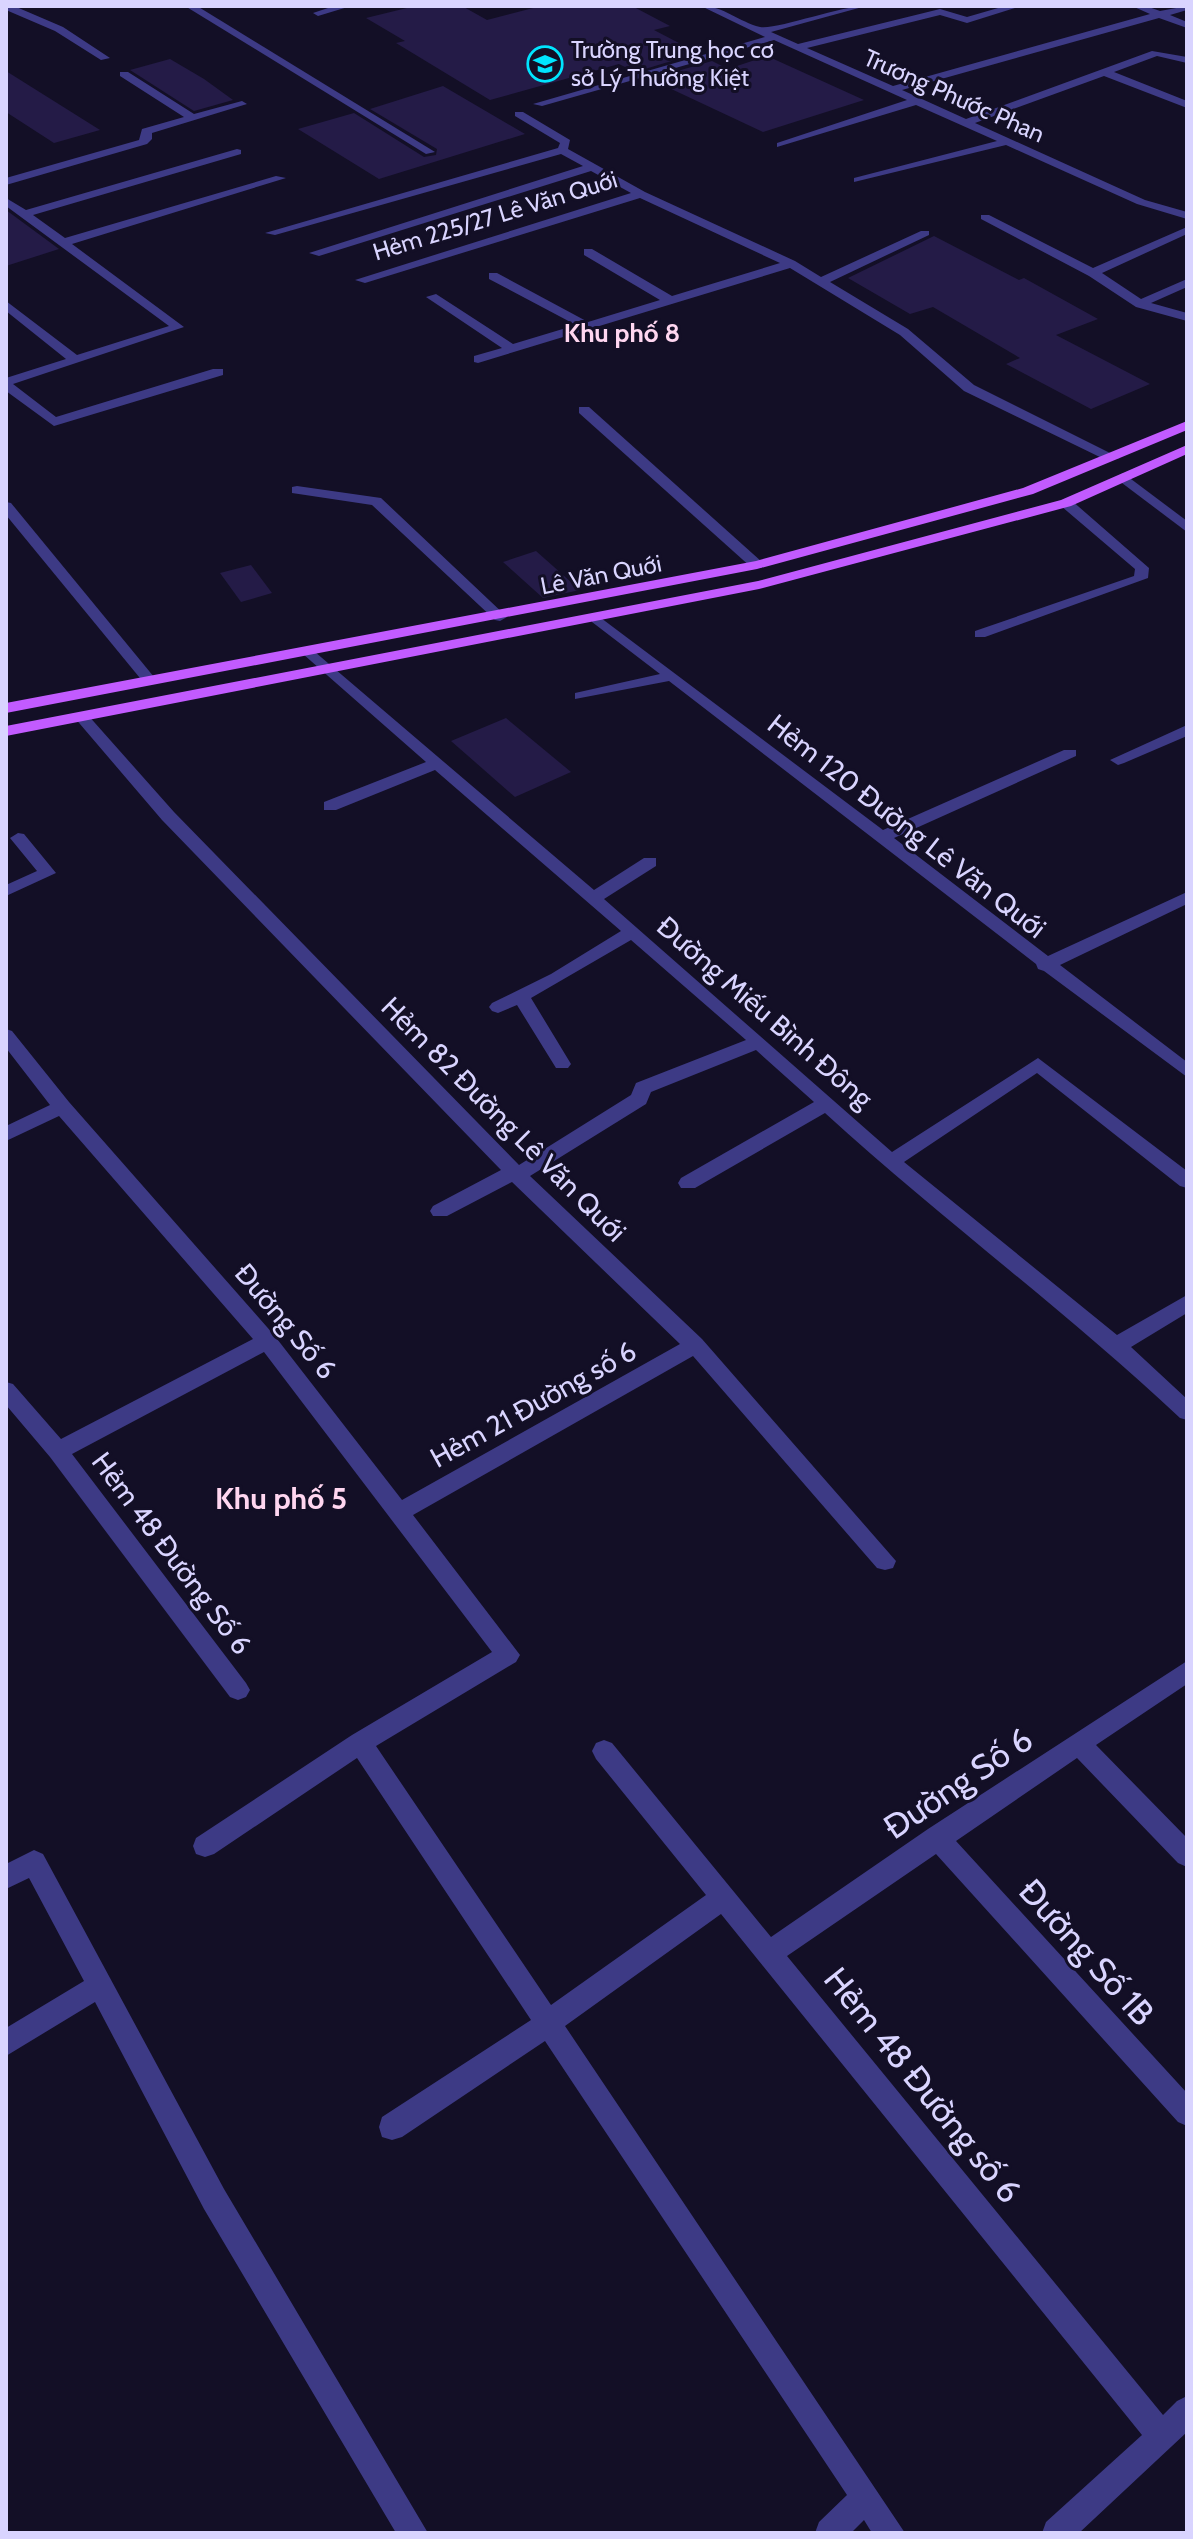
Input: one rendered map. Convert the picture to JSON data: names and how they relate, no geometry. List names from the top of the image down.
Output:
{
  "streets": {
    "main road": ["Lê Văn Quới"],
    "street": [
      "Trương Phước Phan",
      "Hẻm 225/27 Lê Văn Quới",
      "Hẻm 120 Đường Lê Văn Quới",
      "Đường Miếu Bình Đông",
      "Hẻm 82 Đường Lê Văn Quới",
      "Đường Số 6",
      "Hẻm 21 Đường số 6",
      "Hẻm 48 Đường Số 6",
      "Đường Số 1B",
      "Hẻm 48 Đường số 6"
    ]
  },
  "crossings": [
    ["Lê Văn Quới", "Hẻm 120 Đường Lê Văn Quới"],
    ["Lê Văn Quới", "Đường Miếu Bình Đông"],
    ["Lê Văn Quới", "Hẻm 82 Đường Lê Văn Quới"],
    ["Hẻm 82 Đường Lê Văn Quới", "Hẻm 21 Đường số 6"],
    ["Đường Số 6", "Hẻm 21 Đường số 6"],
    ["Đường Số 6", "Hẻm 48 Đường Số 6"],
    ["Đường Số 6", "Đường Số 1B"],
    ["Đường Số 6", "Hẻm 48 Đường số 6"]
  ],
  "districts": ["Khu phố 8", "Khu phố 5"],
  "places": {
    "school or university": ["Trường Trung học cơ sở Lý Thường Kiệt"]
  }
}
